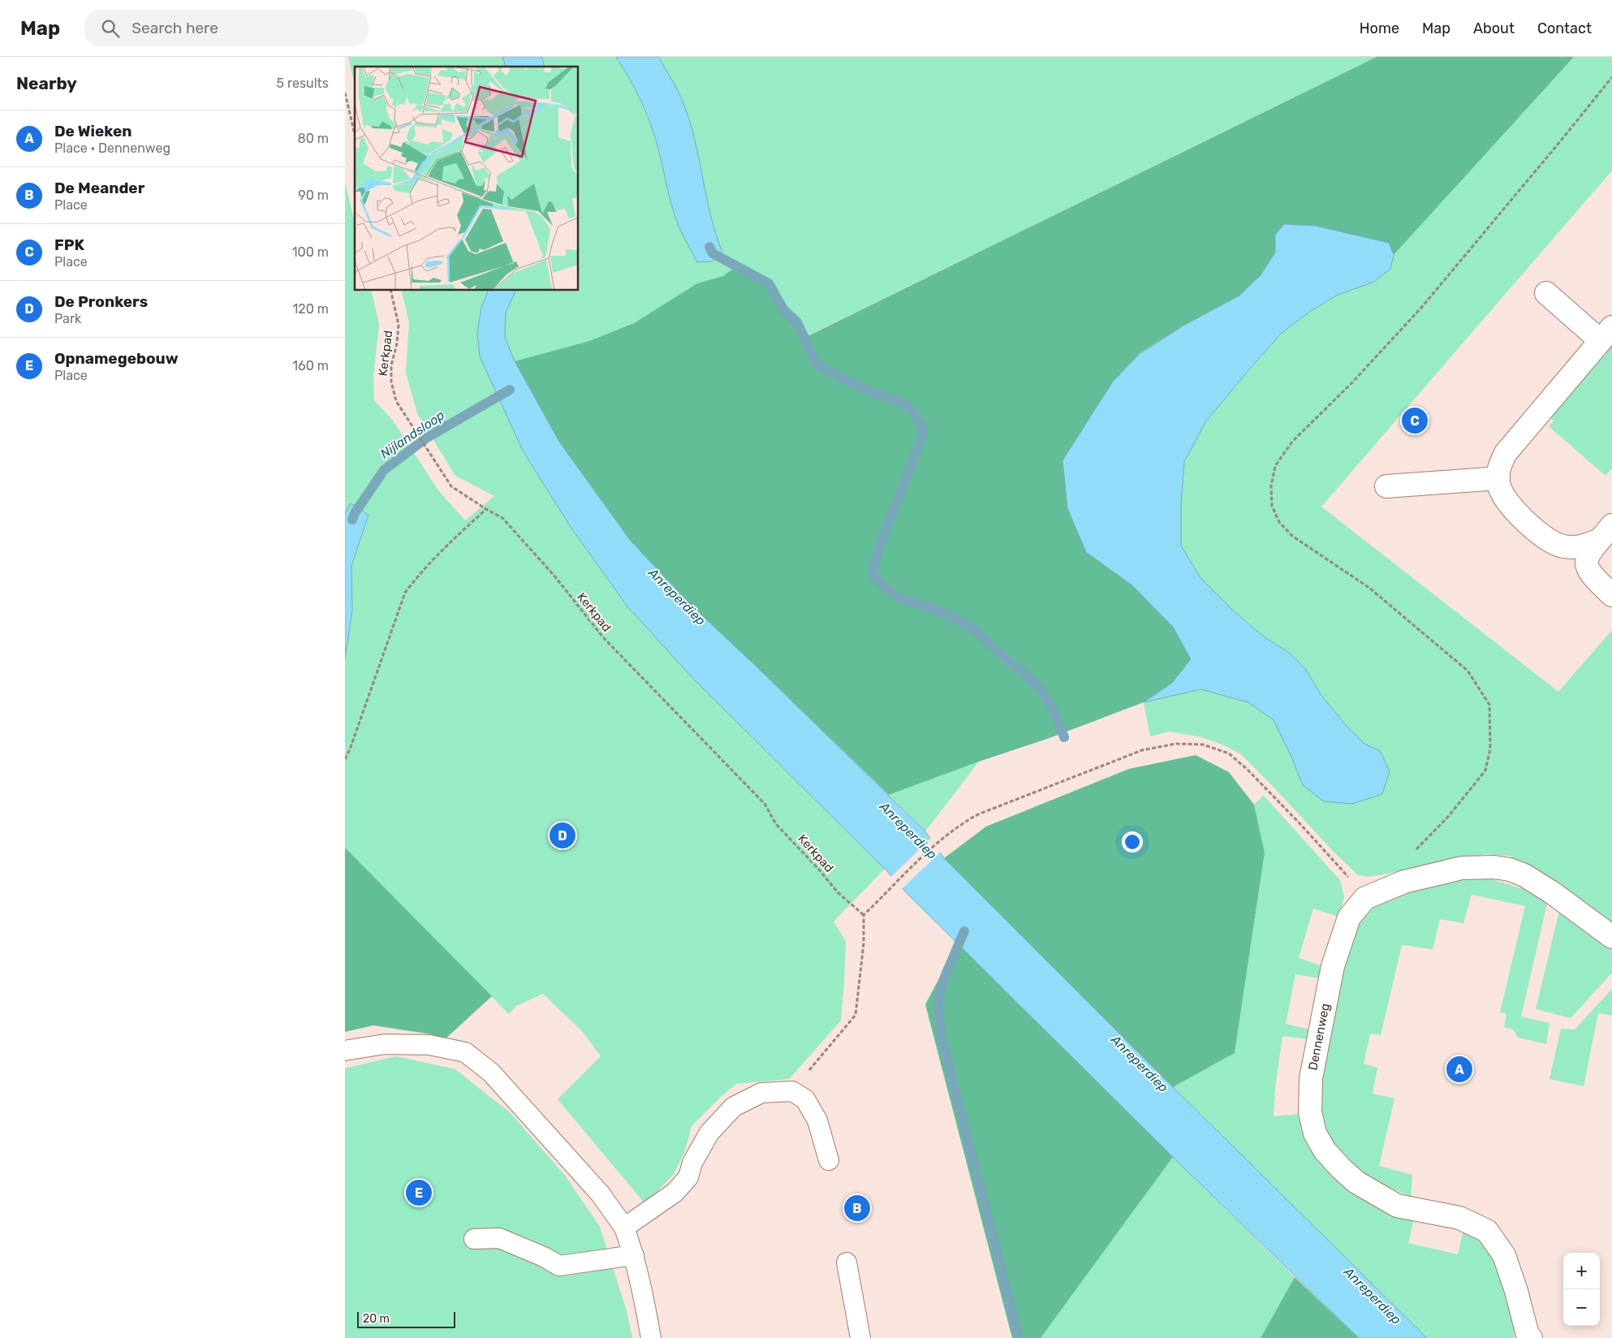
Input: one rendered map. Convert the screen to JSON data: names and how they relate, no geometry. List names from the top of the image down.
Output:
{
  "streets": {
    "street": ["Dennenweg"],
    "path": ["Kerkpad"]
  },
  "water": ["Nijlandsloop", "Anreperdiep"],
  "scale_bar": "20 m",
  "page": {
    "header": "Map",
    "search": "Search here",
    "nav": [
      "Home",
      "Map",
      "About",
      "Contact"
    ],
    "heading": ["Nearby", "5 results"],
    "list": [
      {
        "mark": "A",
        "name": "De Wieken",
        "note": "Place · Dennenweg",
        "value": "80 m"
      },
      {
        "mark": "B",
        "name": "De Meander",
        "note": "Place",
        "value": "90 m"
      },
      {
        "mark": "C",
        "name": "FPK",
        "note": "Place",
        "value": "100 m"
      },
      {
        "mark": "D",
        "name": "De Pronkers",
        "note": "Park",
        "value": "120 m"
      },
      {
        "mark": "E",
        "name": "Opnamegebouw",
        "note": "Place",
        "value": "160 m"
      }
    ],
    "pins": [
      "C",
      "D",
      "A",
      "E",
      "B"
    ],
    "map_buttons": ["+", "−"],
    "scale": "20 m"
  }
}
